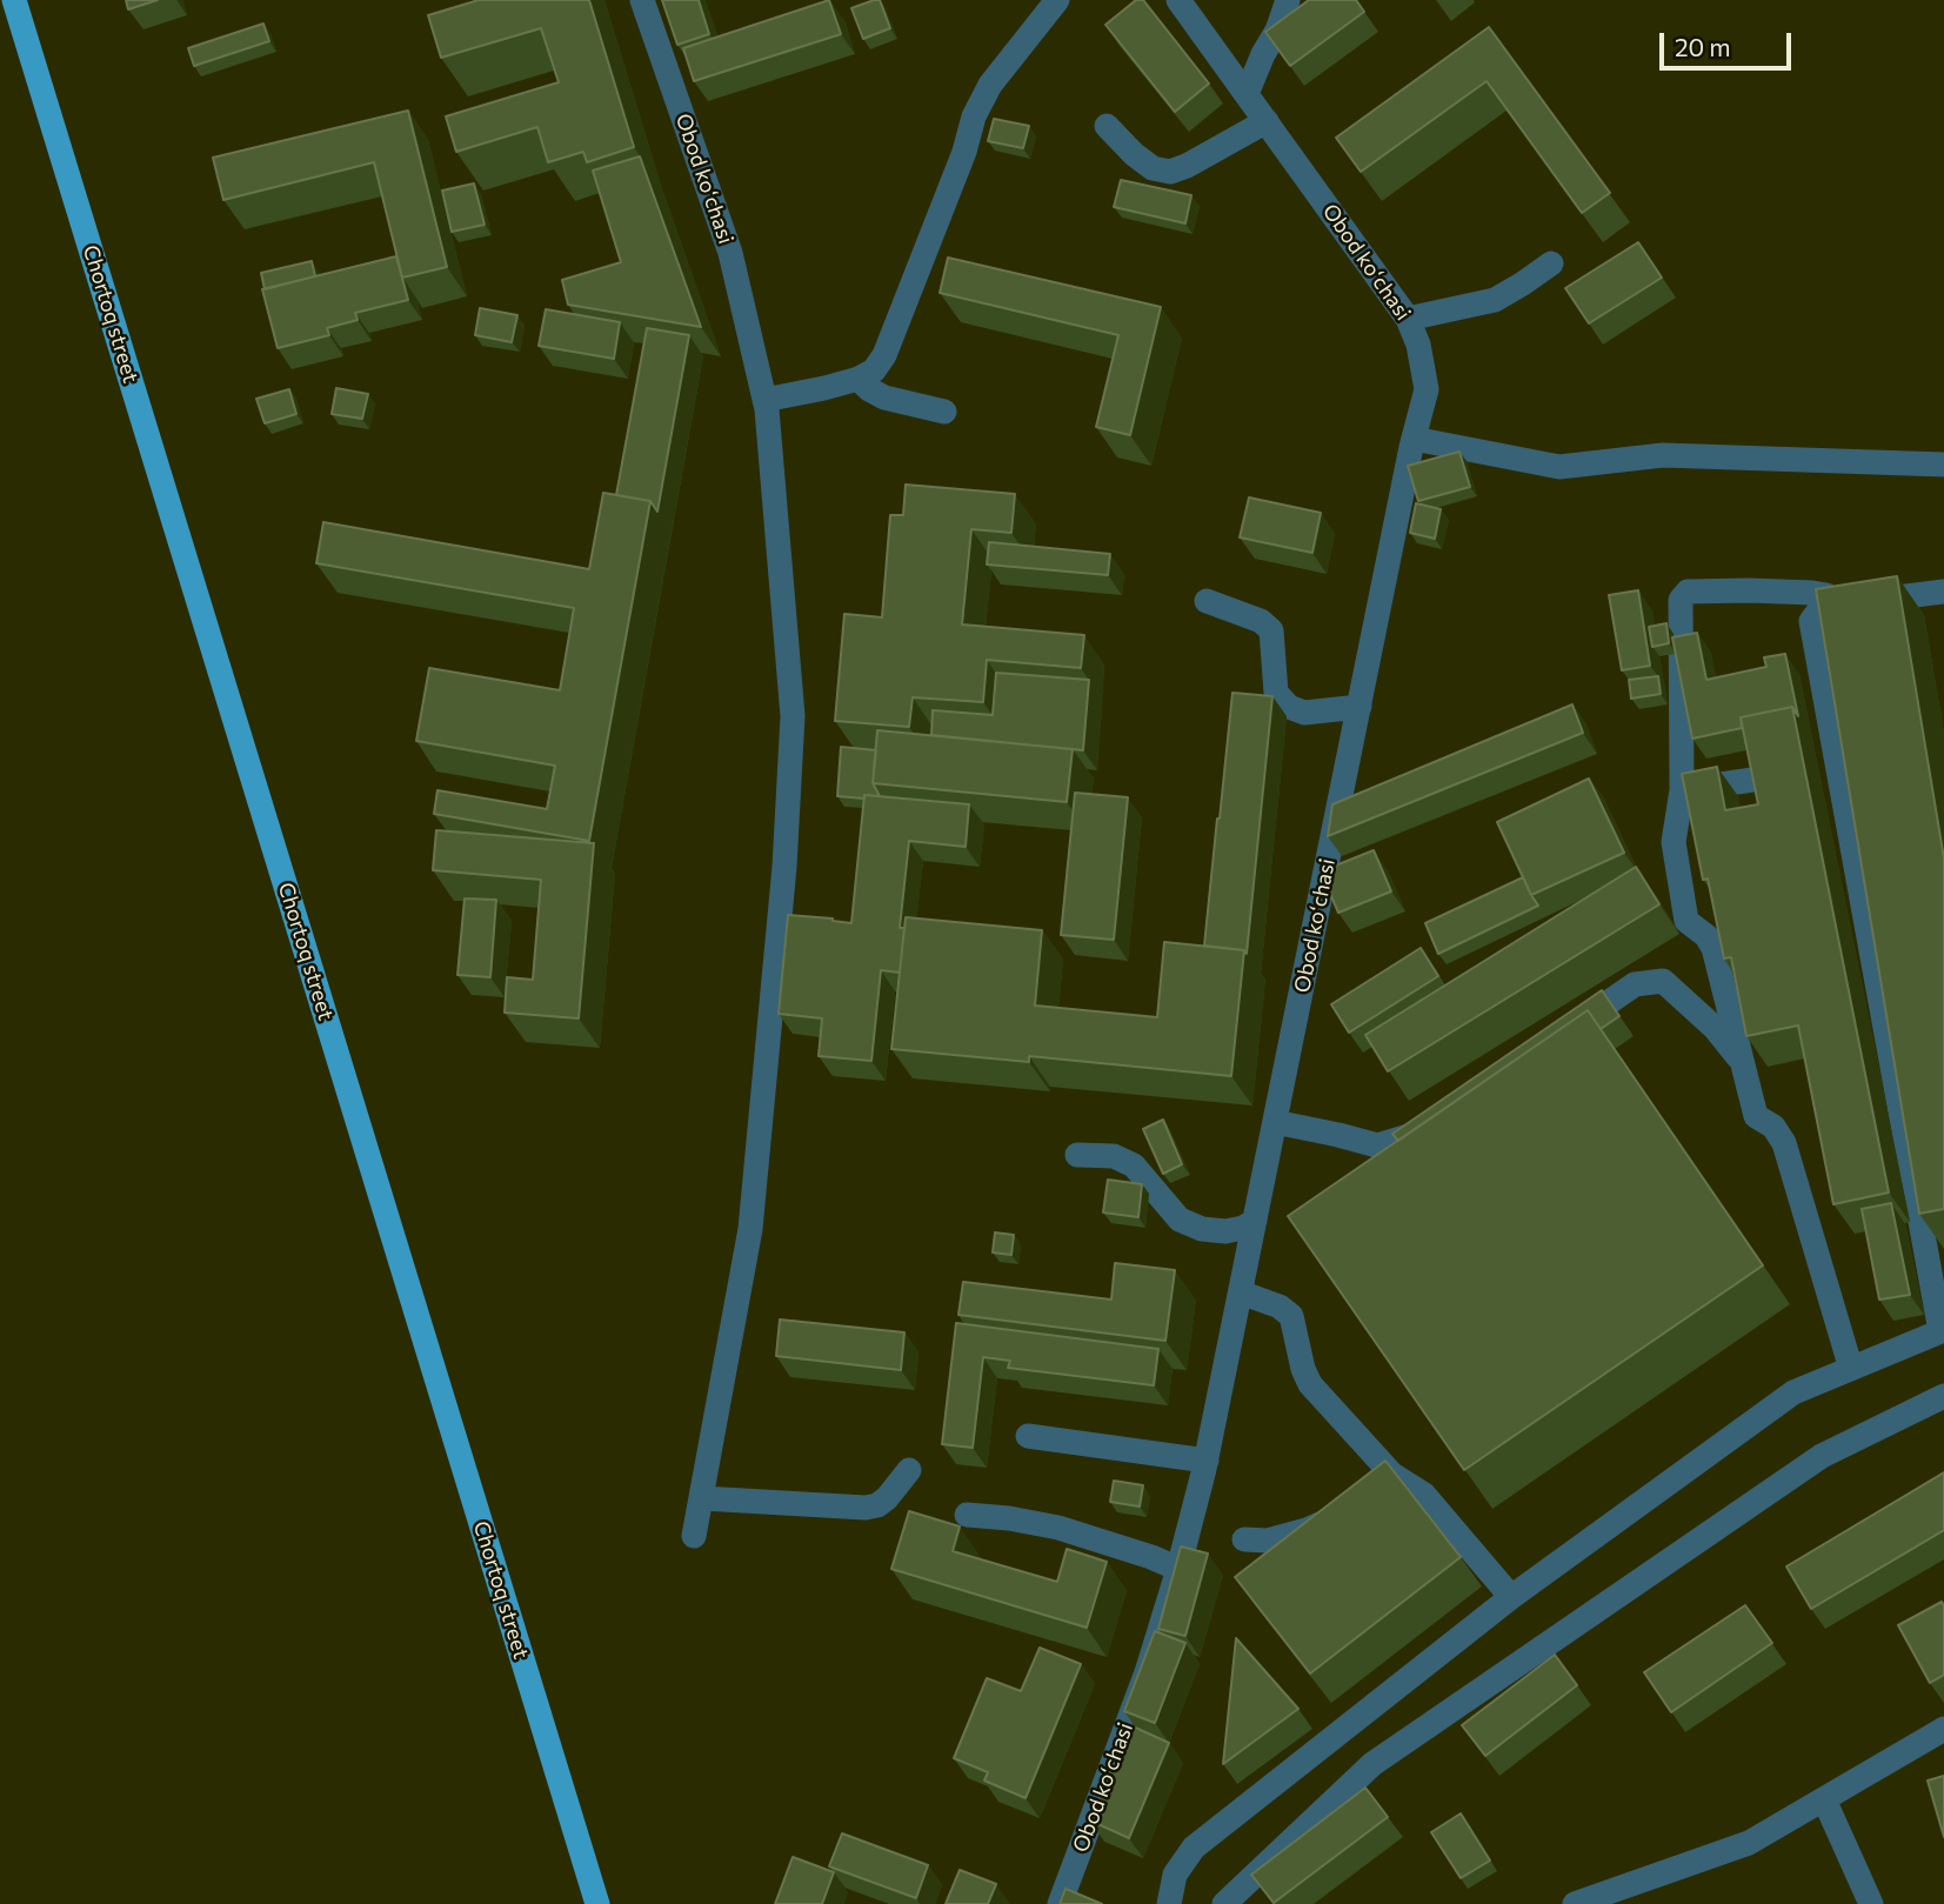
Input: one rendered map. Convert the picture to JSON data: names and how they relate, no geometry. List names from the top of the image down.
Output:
{
  "streets": {
    "main road": ["Chortoq street"],
    "street": ["Obod koʻchasi"]
  },
  "scale_bar": "20 m"
}
